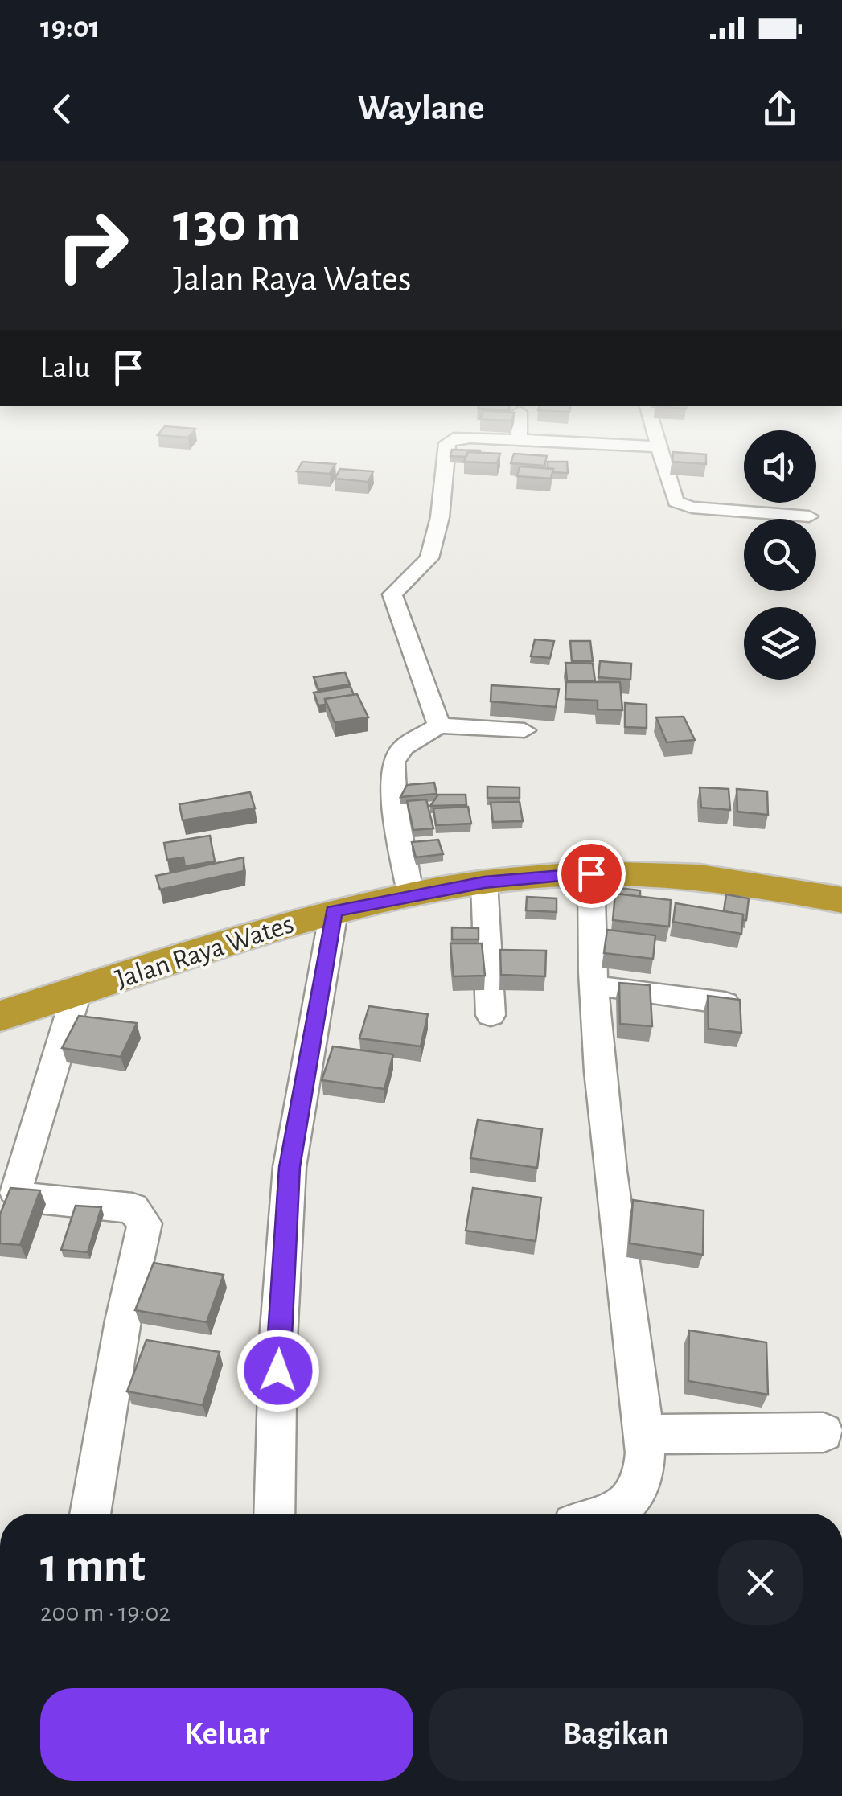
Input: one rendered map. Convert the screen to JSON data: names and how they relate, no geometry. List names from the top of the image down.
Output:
{
  "streets": {
    "highway": ["Jalan Raya Wates"]
  },
  "page": {
    "status": "19:01",
    "header": "Waylane",
    "turn": ["130 m", "Jalan Raya Wates"],
    "then": "Lalu",
    "heading": ["1 mnt", "200 m · 19:02"],
    "buttons": ["Keluar", "Bagikan"]
  }
}
